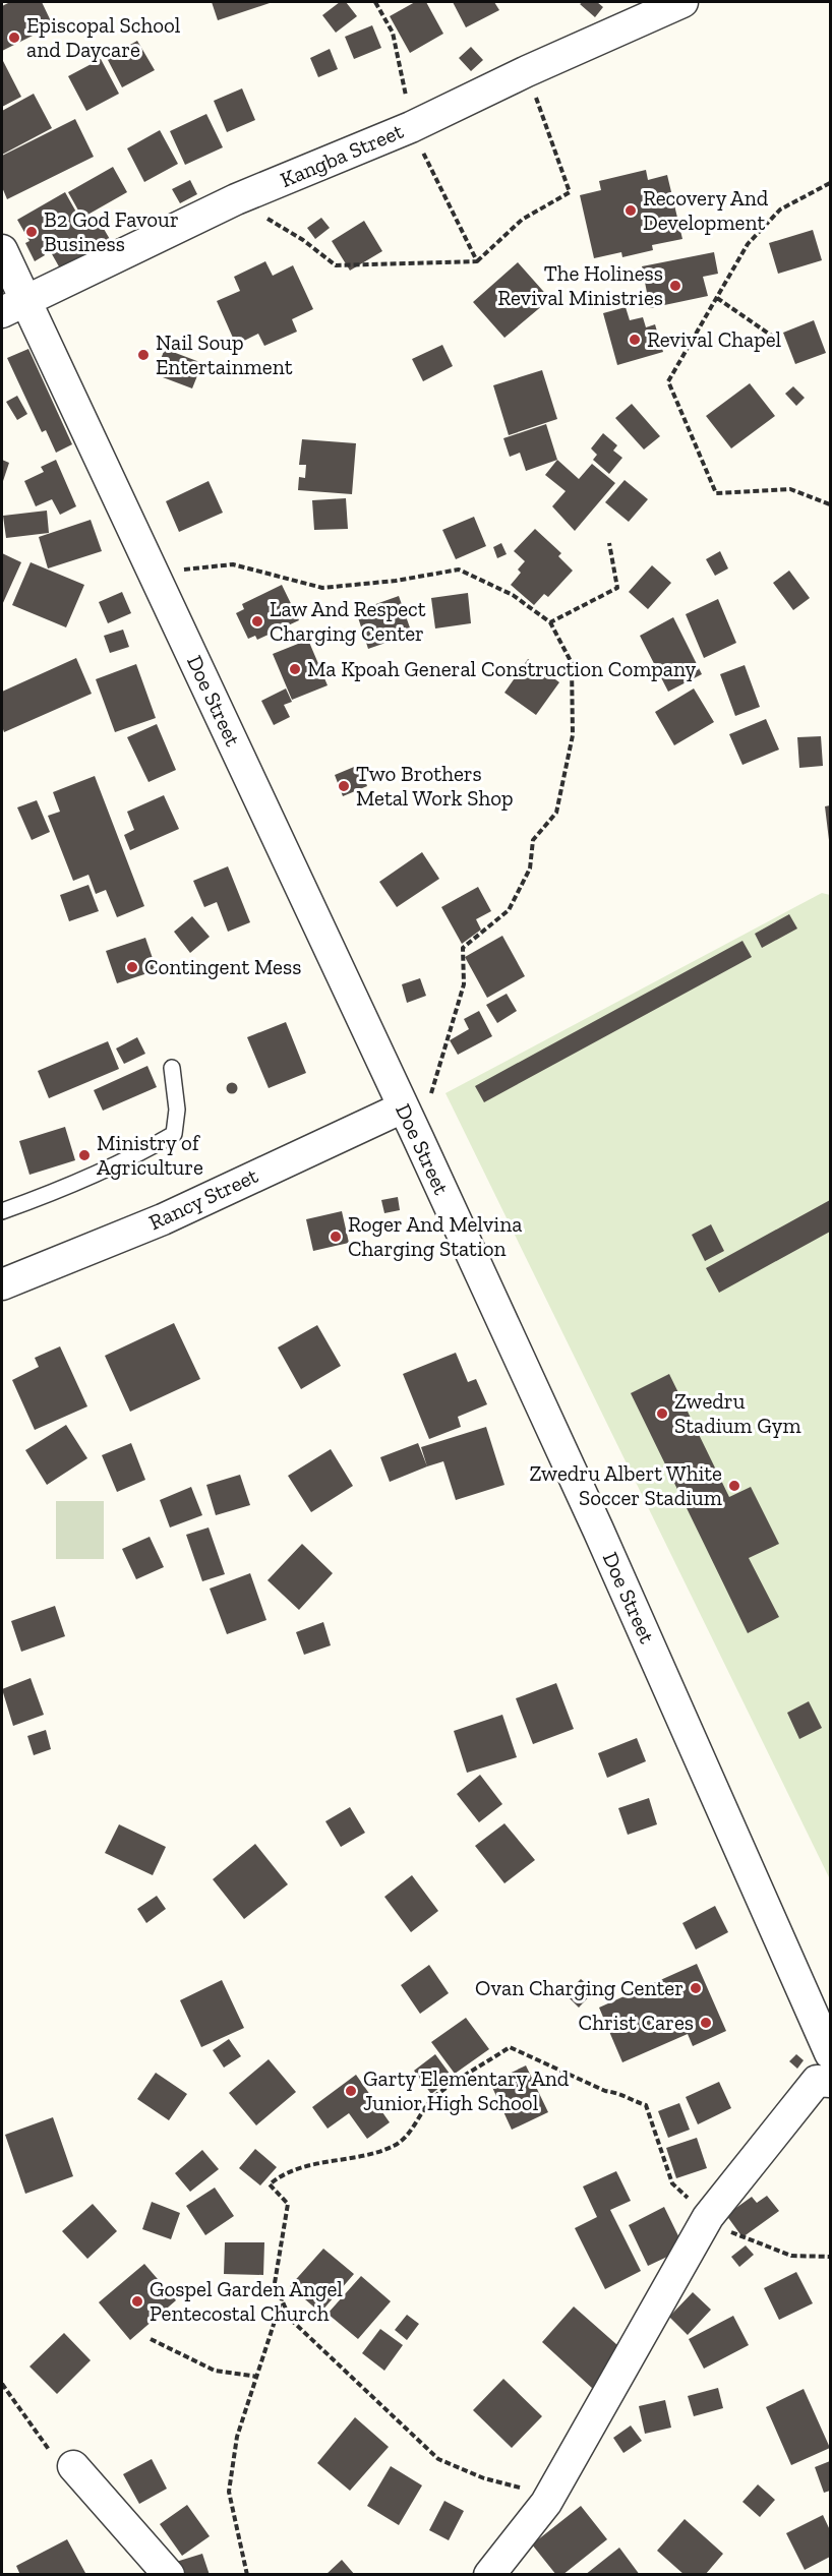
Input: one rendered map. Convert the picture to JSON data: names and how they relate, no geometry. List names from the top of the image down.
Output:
{
  "streets": {
    "street": ["Kangba Street", "Doe Street", "Rancy Street"]
  },
  "crossings": [
    ["Kangba Street", "Doe Street"],
    ["Doe Street", "Rancy Street"]
  ],
  "places": [
    "Episcopal School and Daycare",
    "Recovery And Development",
    "B2 God Favour Business",
    "The Holiness Revival Ministries",
    "Revival Chapel",
    "Nail Soup Entertainment",
    "Law And Respect Charging Center",
    "Ma Kpoah General Construction Company",
    "Two Brothers Metal Work Shop",
    "Contingent Mess",
    "Ministry of Agriculture",
    "Roger And Melvina Charging Station",
    "Zwedru Stadium Gym",
    "Zwedru Albert White Soccer Stadium",
    "Ovan Charging Center",
    "Christ Cares",
    "Garty Elementary And Junior High School",
    "Gospel Garden Angel Pentecostal Church"
  ]
}
